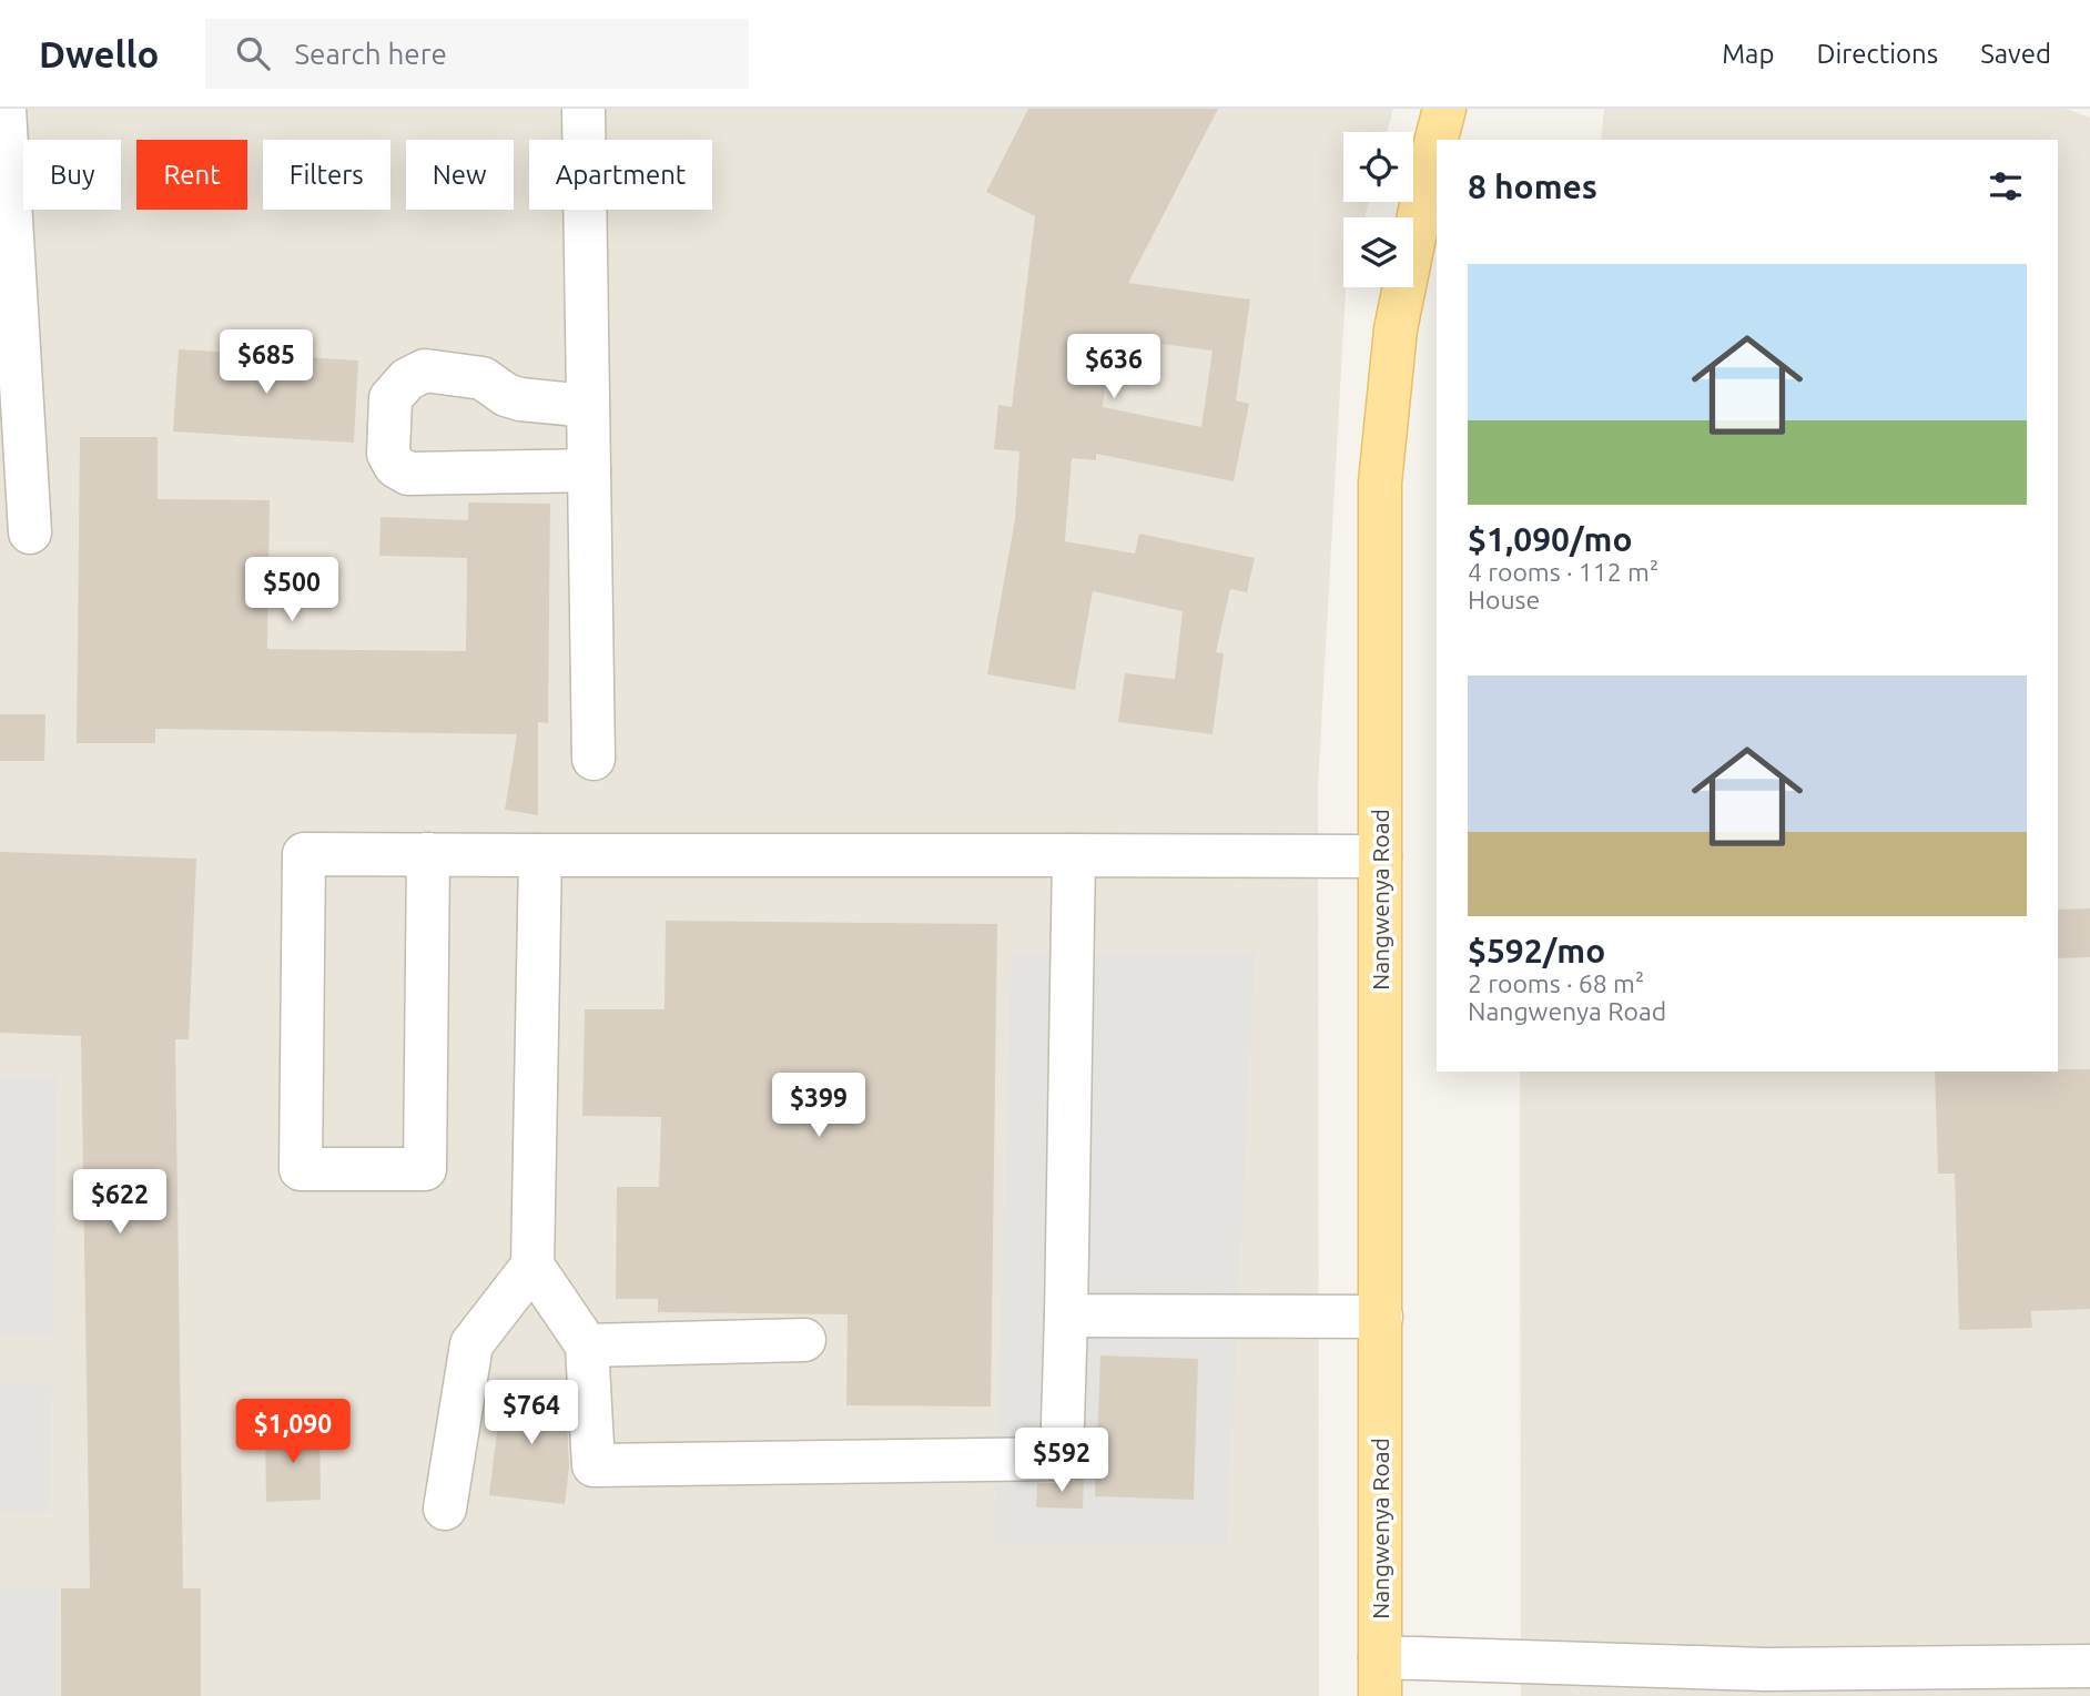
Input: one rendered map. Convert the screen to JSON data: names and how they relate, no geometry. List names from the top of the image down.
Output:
{
  "streets": {
    "main road": ["Nangwenya Road"]
  },
  "page": {
    "header": "Dwello",
    "search": "Search here",
    "nav": ["Map", "Directions", "Saved"],
    "chip": [
      "Buy",
      "Rent",
      "Filters",
      "New",
      "Apartment"
    ],
    "heading": "8 homes",
    "list": [
      {
        "name": "$1,090/mo",
        "note": "4 rooms · 112 m² · House"
      },
      {
        "name": "$592/mo",
        "note": "2 rooms · 68 m² · Nangwenya Road"
      }
    ],
    "price": [
      "$685",
      "$636",
      "$500",
      "$399",
      "$622",
      "$764",
      "$1,090",
      "$592"
    ]
  }
}
